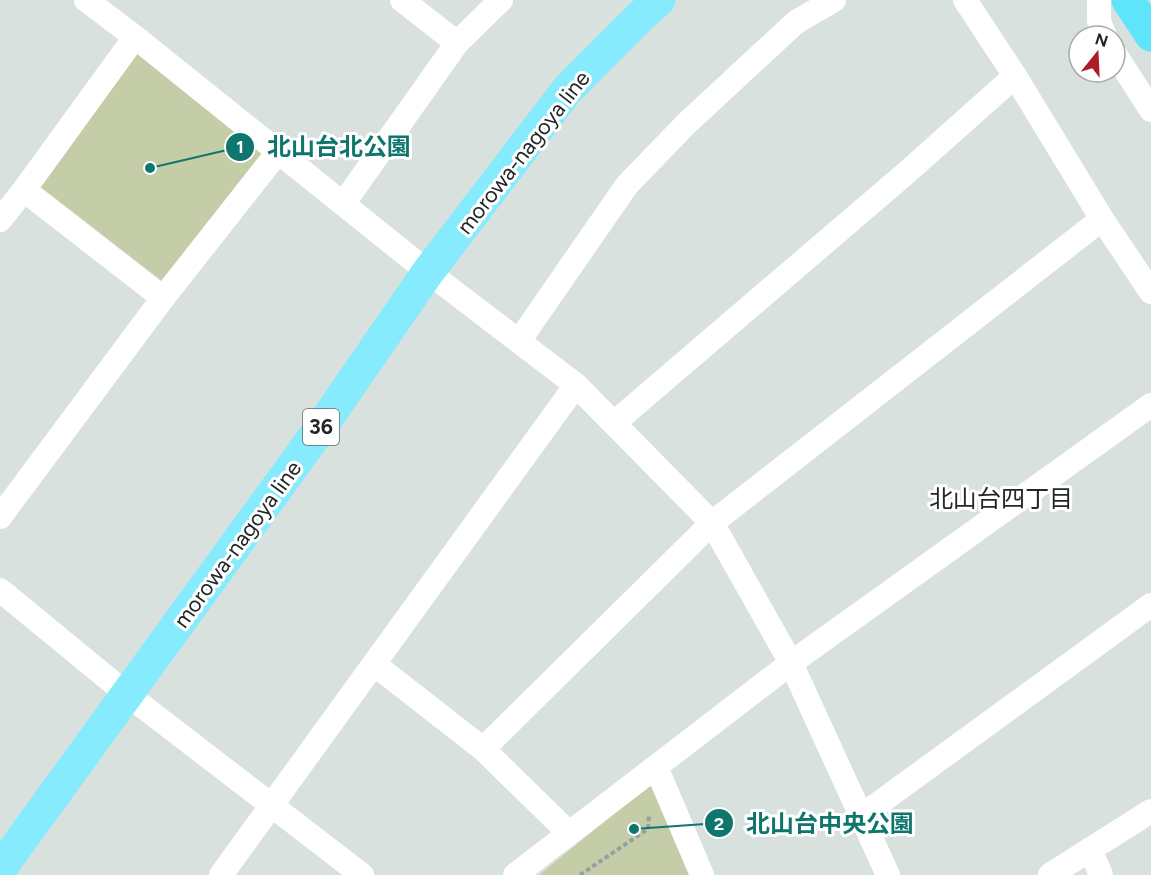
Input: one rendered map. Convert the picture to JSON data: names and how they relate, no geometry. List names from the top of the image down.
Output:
{
  "streets": {
    "main road": ["morowa-nagoya line", "36"]
  },
  "districts": ["北山台四丁目"],
  "places": ["北山台北公園", "北山台中央公園"],
  "north": "top"
}
